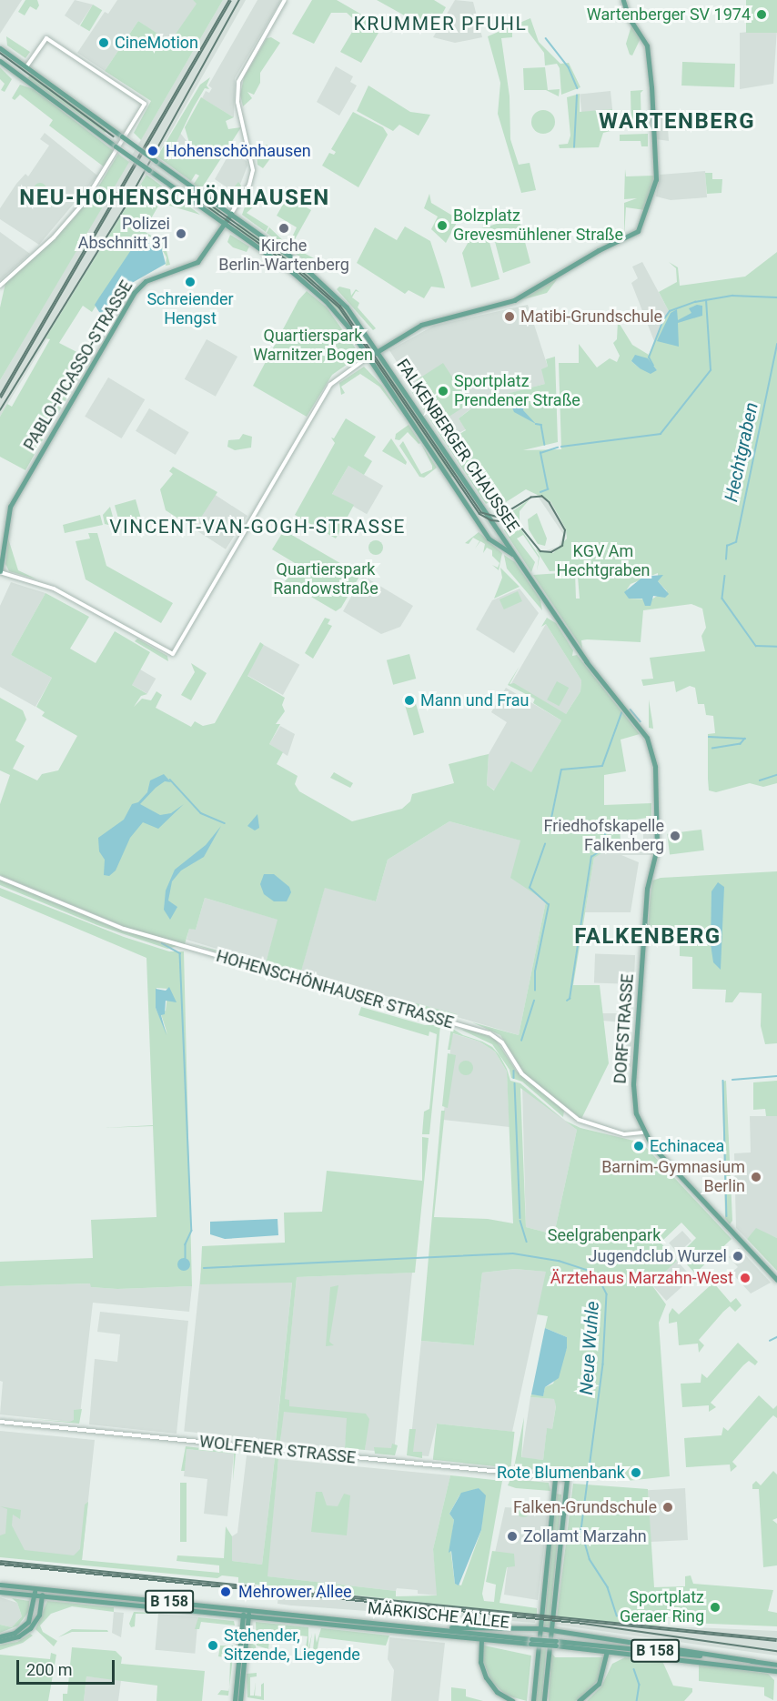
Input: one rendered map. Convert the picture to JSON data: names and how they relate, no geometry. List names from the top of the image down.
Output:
{
  "streets": {
    "main road": [
      "PABLO-PICASSO-STRASSE",
      "FALKENBERGER CHAUSSEE",
      "DORFSTRASSE",
      "B 158",
      "MÄRKISCHE ALLEE"
    ],
    "street": ["HOHENSCHÖNHAUSER STRASSE", "WOLFENER STRASSE"]
  },
  "crossings": [
    ["PABLO-PICASSO-STRASSE", "FALKENBERGER CHAUSSEE"],
    ["FALKENBERGER CHAUSSEE", "DORFSTRASSE"],
    ["HOHENSCHÖNHAUSER STRASSE", "DORFSTRASSE"]
  ],
  "districts": [
    "KRUMMER PFUHL",
    "WARTENBERG",
    "NEU-HOHENSCHÖNHAUSEN",
    "VINCENT-VAN-GOGH-STRASSE",
    "FALKENBERG"
  ],
  "water": ["Hechtgraben", "Neue Wuhle"],
  "parks": [
    "Quartierspark Warnitzer Bogen",
    "KGV Am Hechtgraben",
    "Quartierspark Randowstraße",
    "Seelgrabenpark"
  ],
  "places": [
    "Wartenberger SV 1974",
    "CineMotion",
    "Hohenschönhausen",
    "Bolzplatz Grevesmühlener Straße",
    "Kirche Berlin-Wartenberg",
    "Polizei Abschnitt 31",
    "Schreiender Hengst",
    "Matibi-Grundschule",
    "Sportplatz Prendener Straße",
    "Mann und Frau",
    "Friedhofskapelle Falkenberg",
    "Echinacea",
    "Barnim-Gymnasium Berlin",
    "Jugendclub Wurzel",
    "Ärztehaus Marzahn-West",
    "Rote Blumenbank",
    "Falken-Grundschule",
    "Zollamt Marzahn",
    "Mehrower Allee",
    "Sportplatz Geraer Ring",
    "Stehender, Sitzende, Liegende"
  ],
  "scale_bar": "200 m"
}
